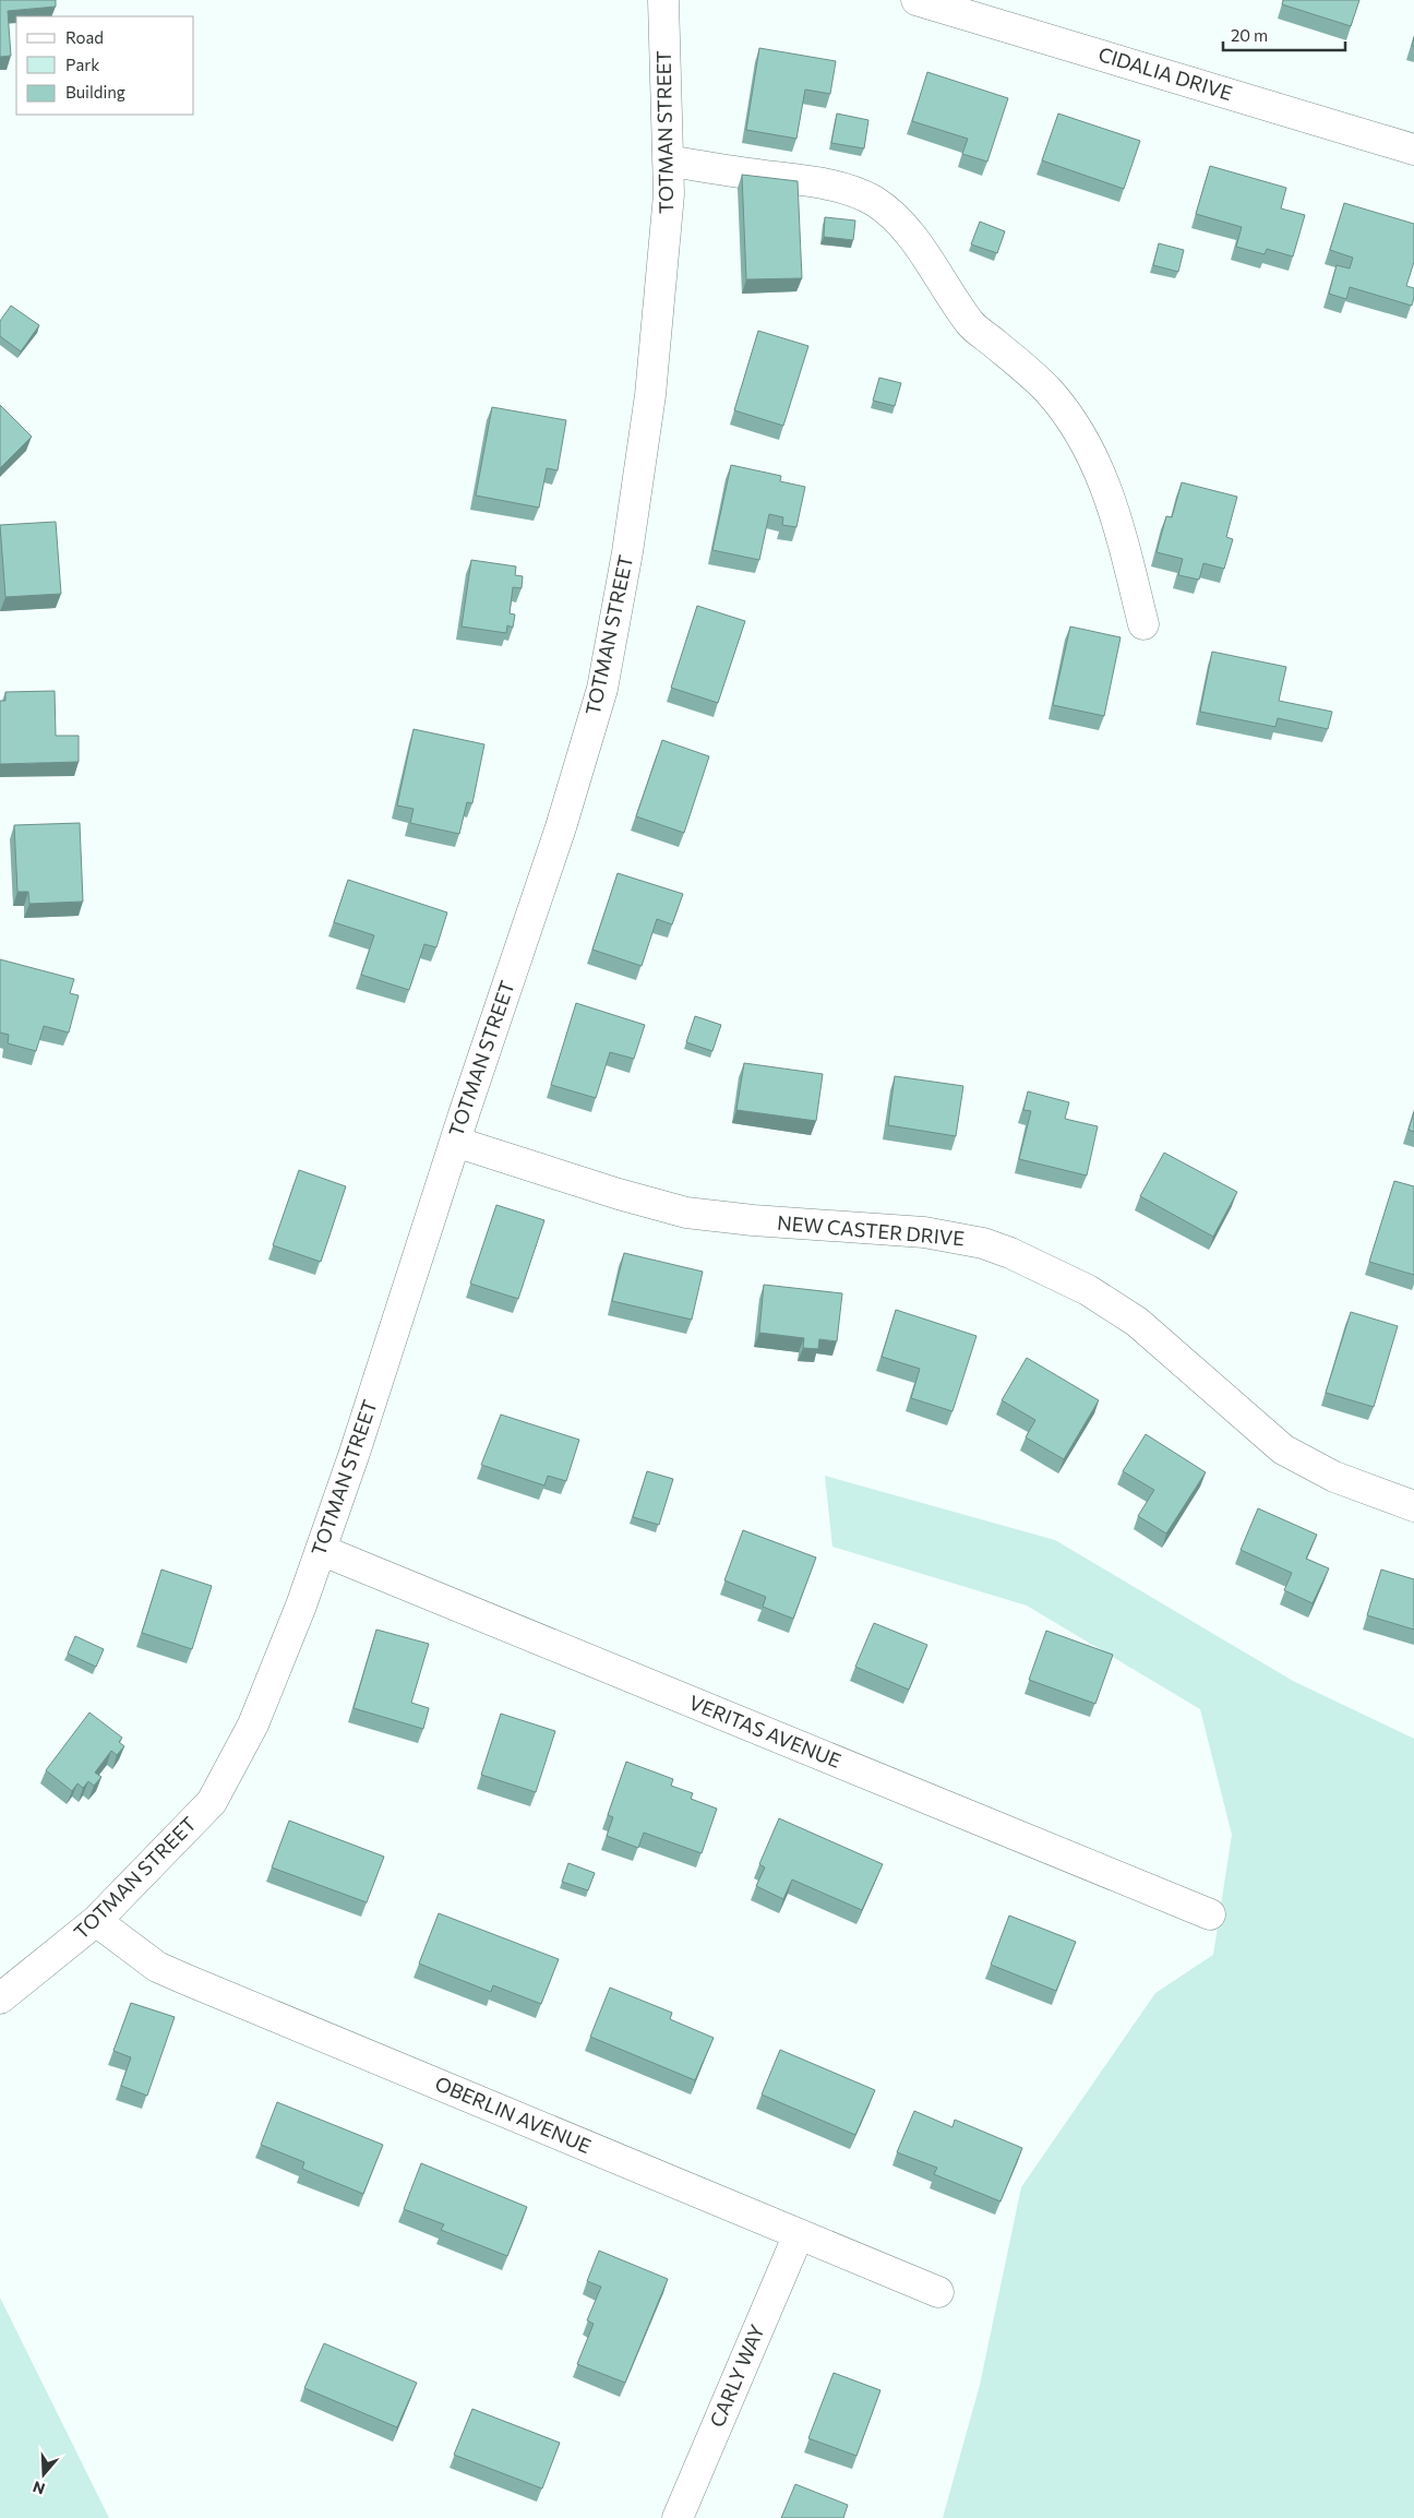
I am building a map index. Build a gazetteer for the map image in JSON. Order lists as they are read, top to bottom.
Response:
{
  "streets": {
    "street": [
      "CIDALIA DRIVE",
      "TOTMAN STREET",
      "NEW CASTER DRIVE",
      "VERITAS AVENUE",
      "OBERLIN AVENUE",
      "CARLY WAY"
    ]
  },
  "crossings": [
    ["TOTMAN STREET", "NEW CASTER DRIVE"],
    ["TOTMAN STREET", "VERITAS AVENUE"],
    ["TOTMAN STREET", "OBERLIN AVENUE"],
    ["OBERLIN AVENUE", "CARLY WAY"]
  ],
  "legend": ["Road", "Park", "Building"],
  "scale_bar": "20 m",
  "north": "bottom"
}
